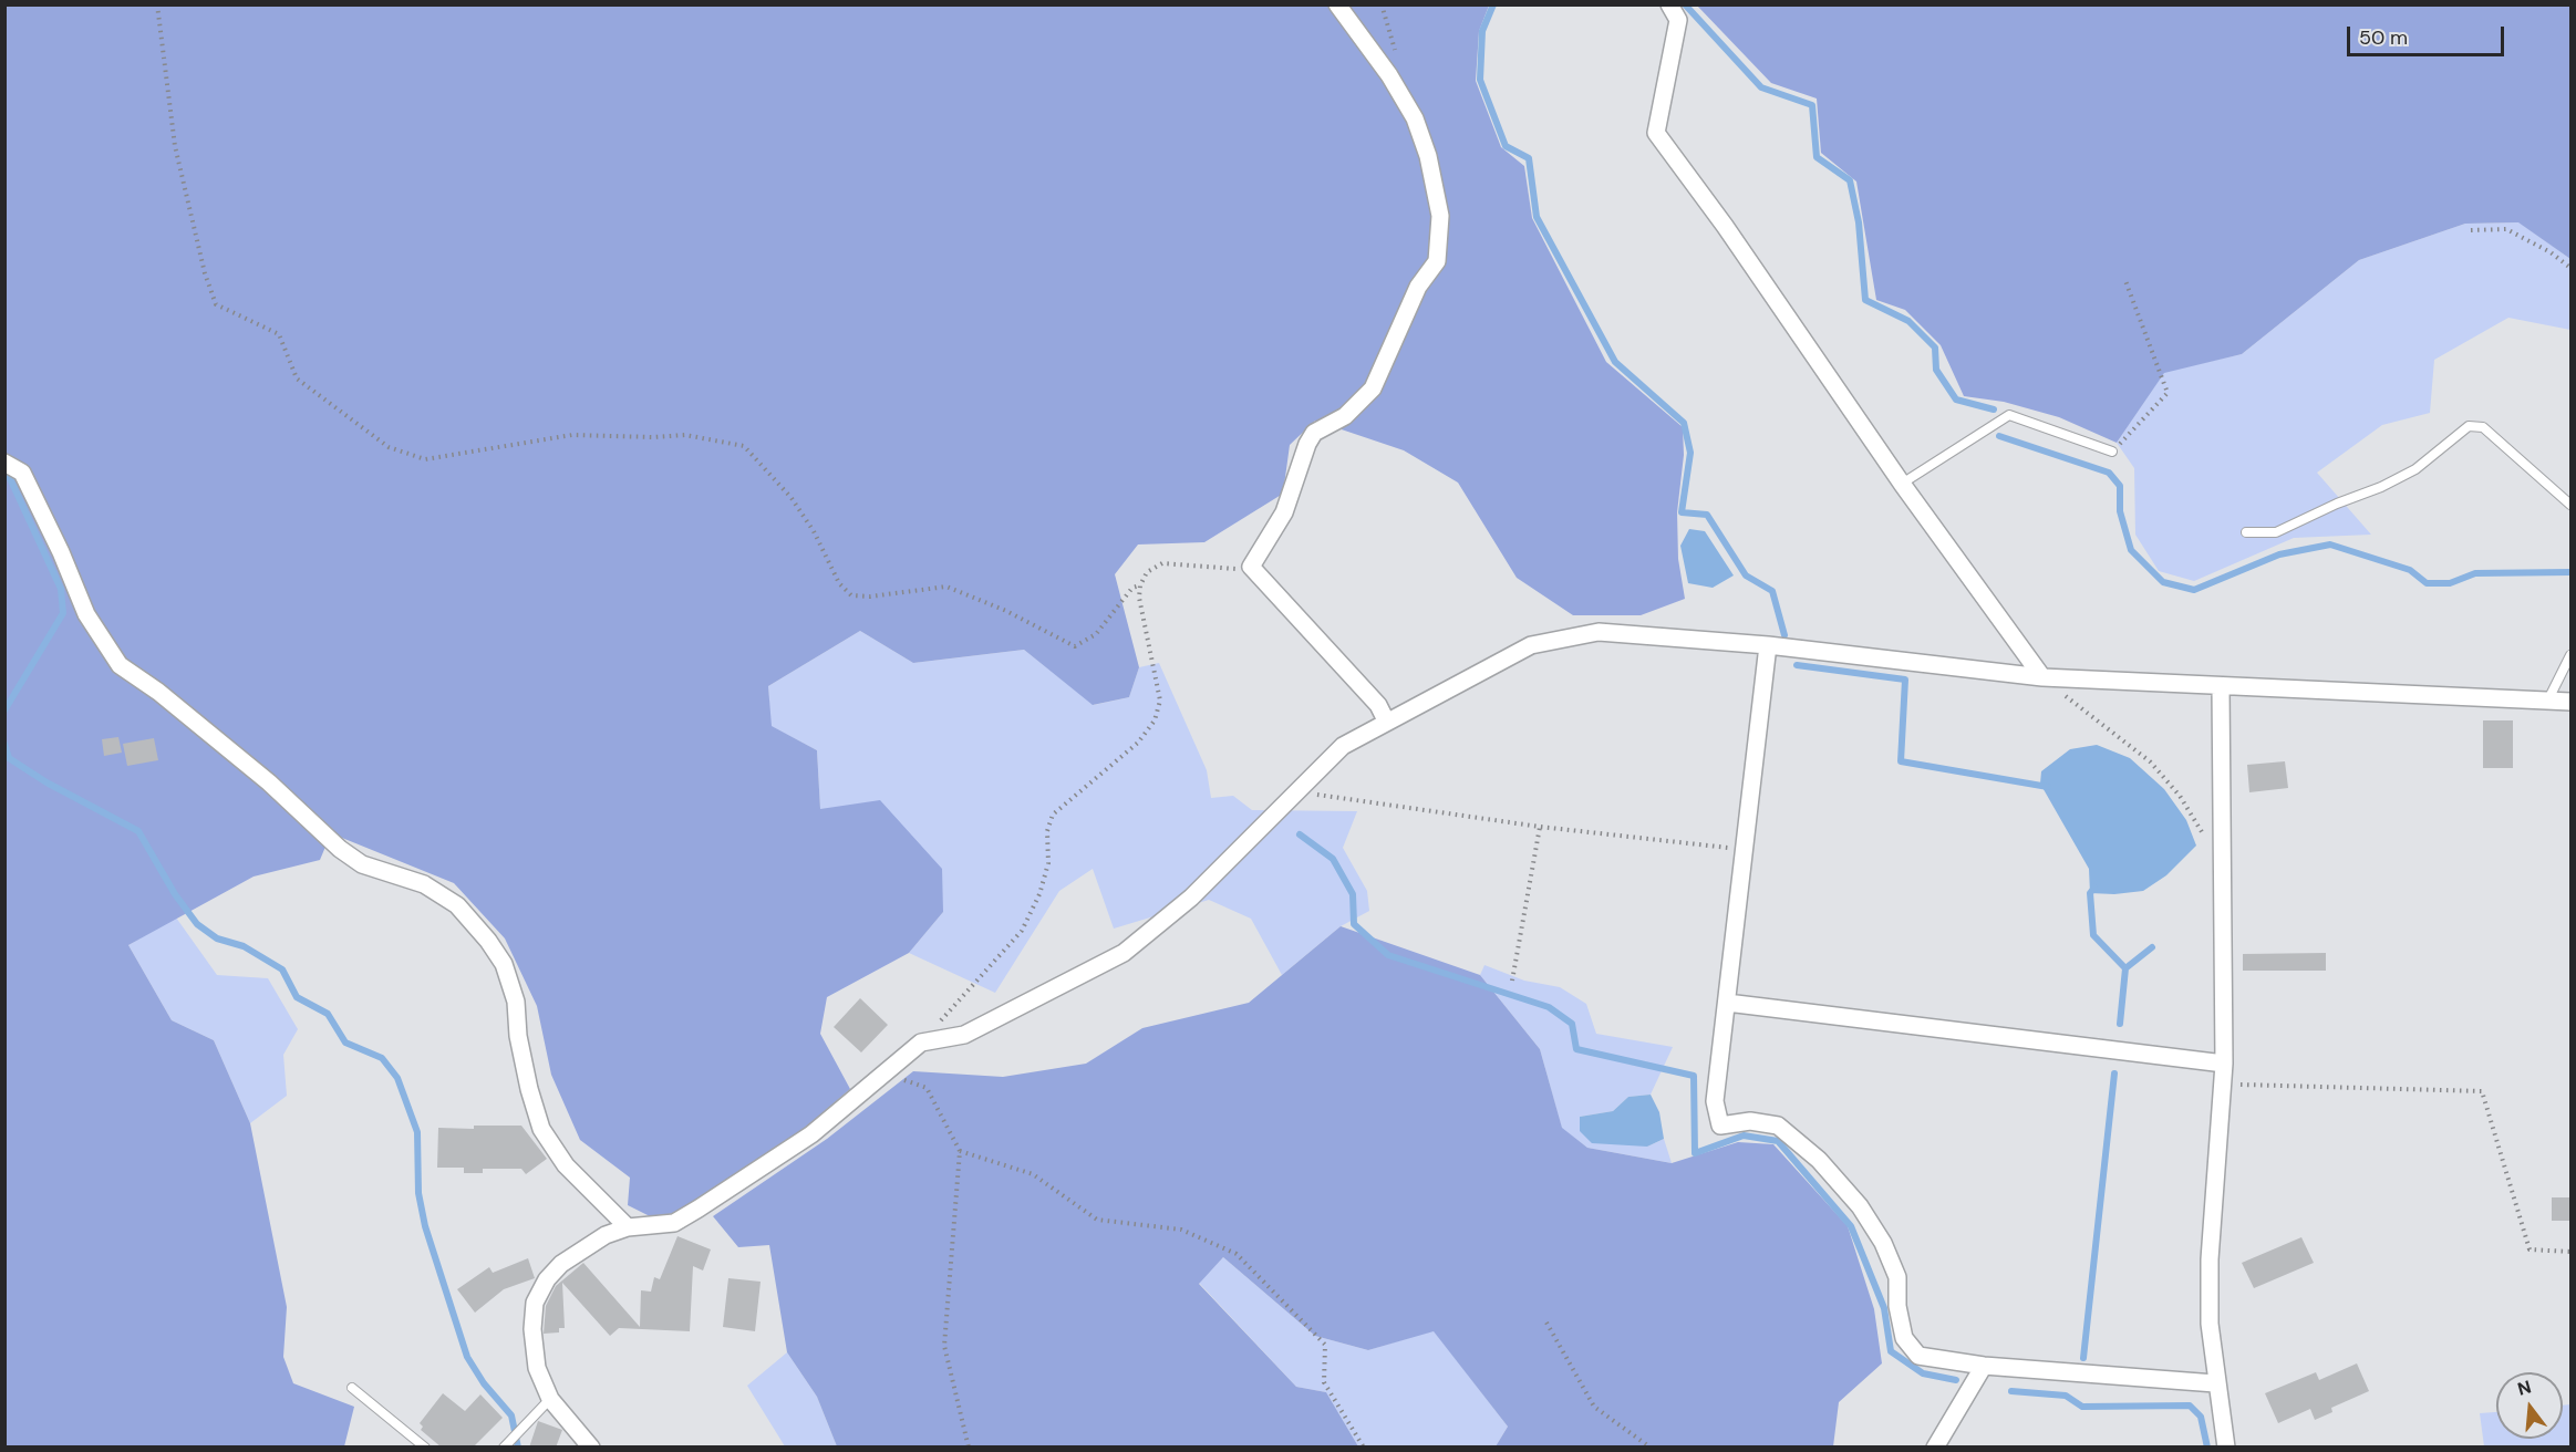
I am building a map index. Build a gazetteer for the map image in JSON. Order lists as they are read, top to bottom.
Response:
{
  "scale_bar": "50 m",
  "north": "top"
}
